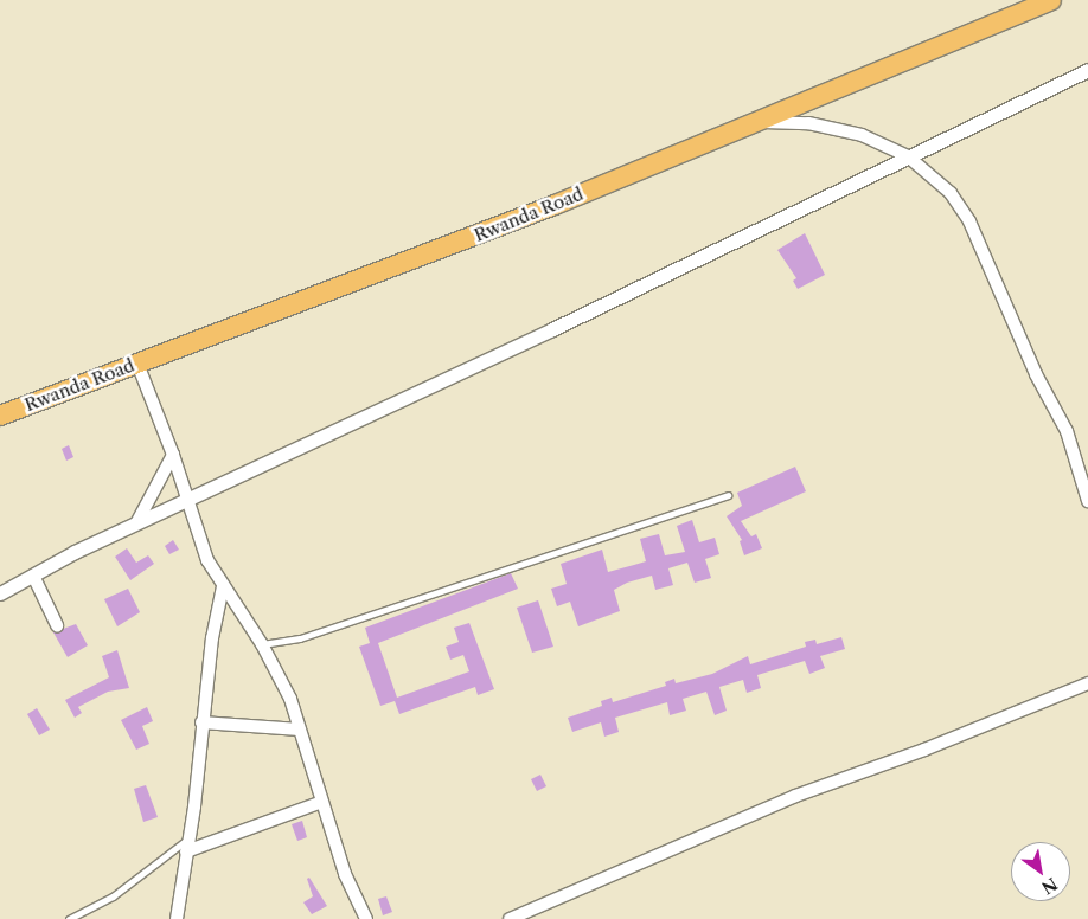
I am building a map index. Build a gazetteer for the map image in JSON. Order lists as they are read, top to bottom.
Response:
{
  "streets": {
    "highway": ["Rwanda Road"]
  },
  "north": "bottom right"
}
